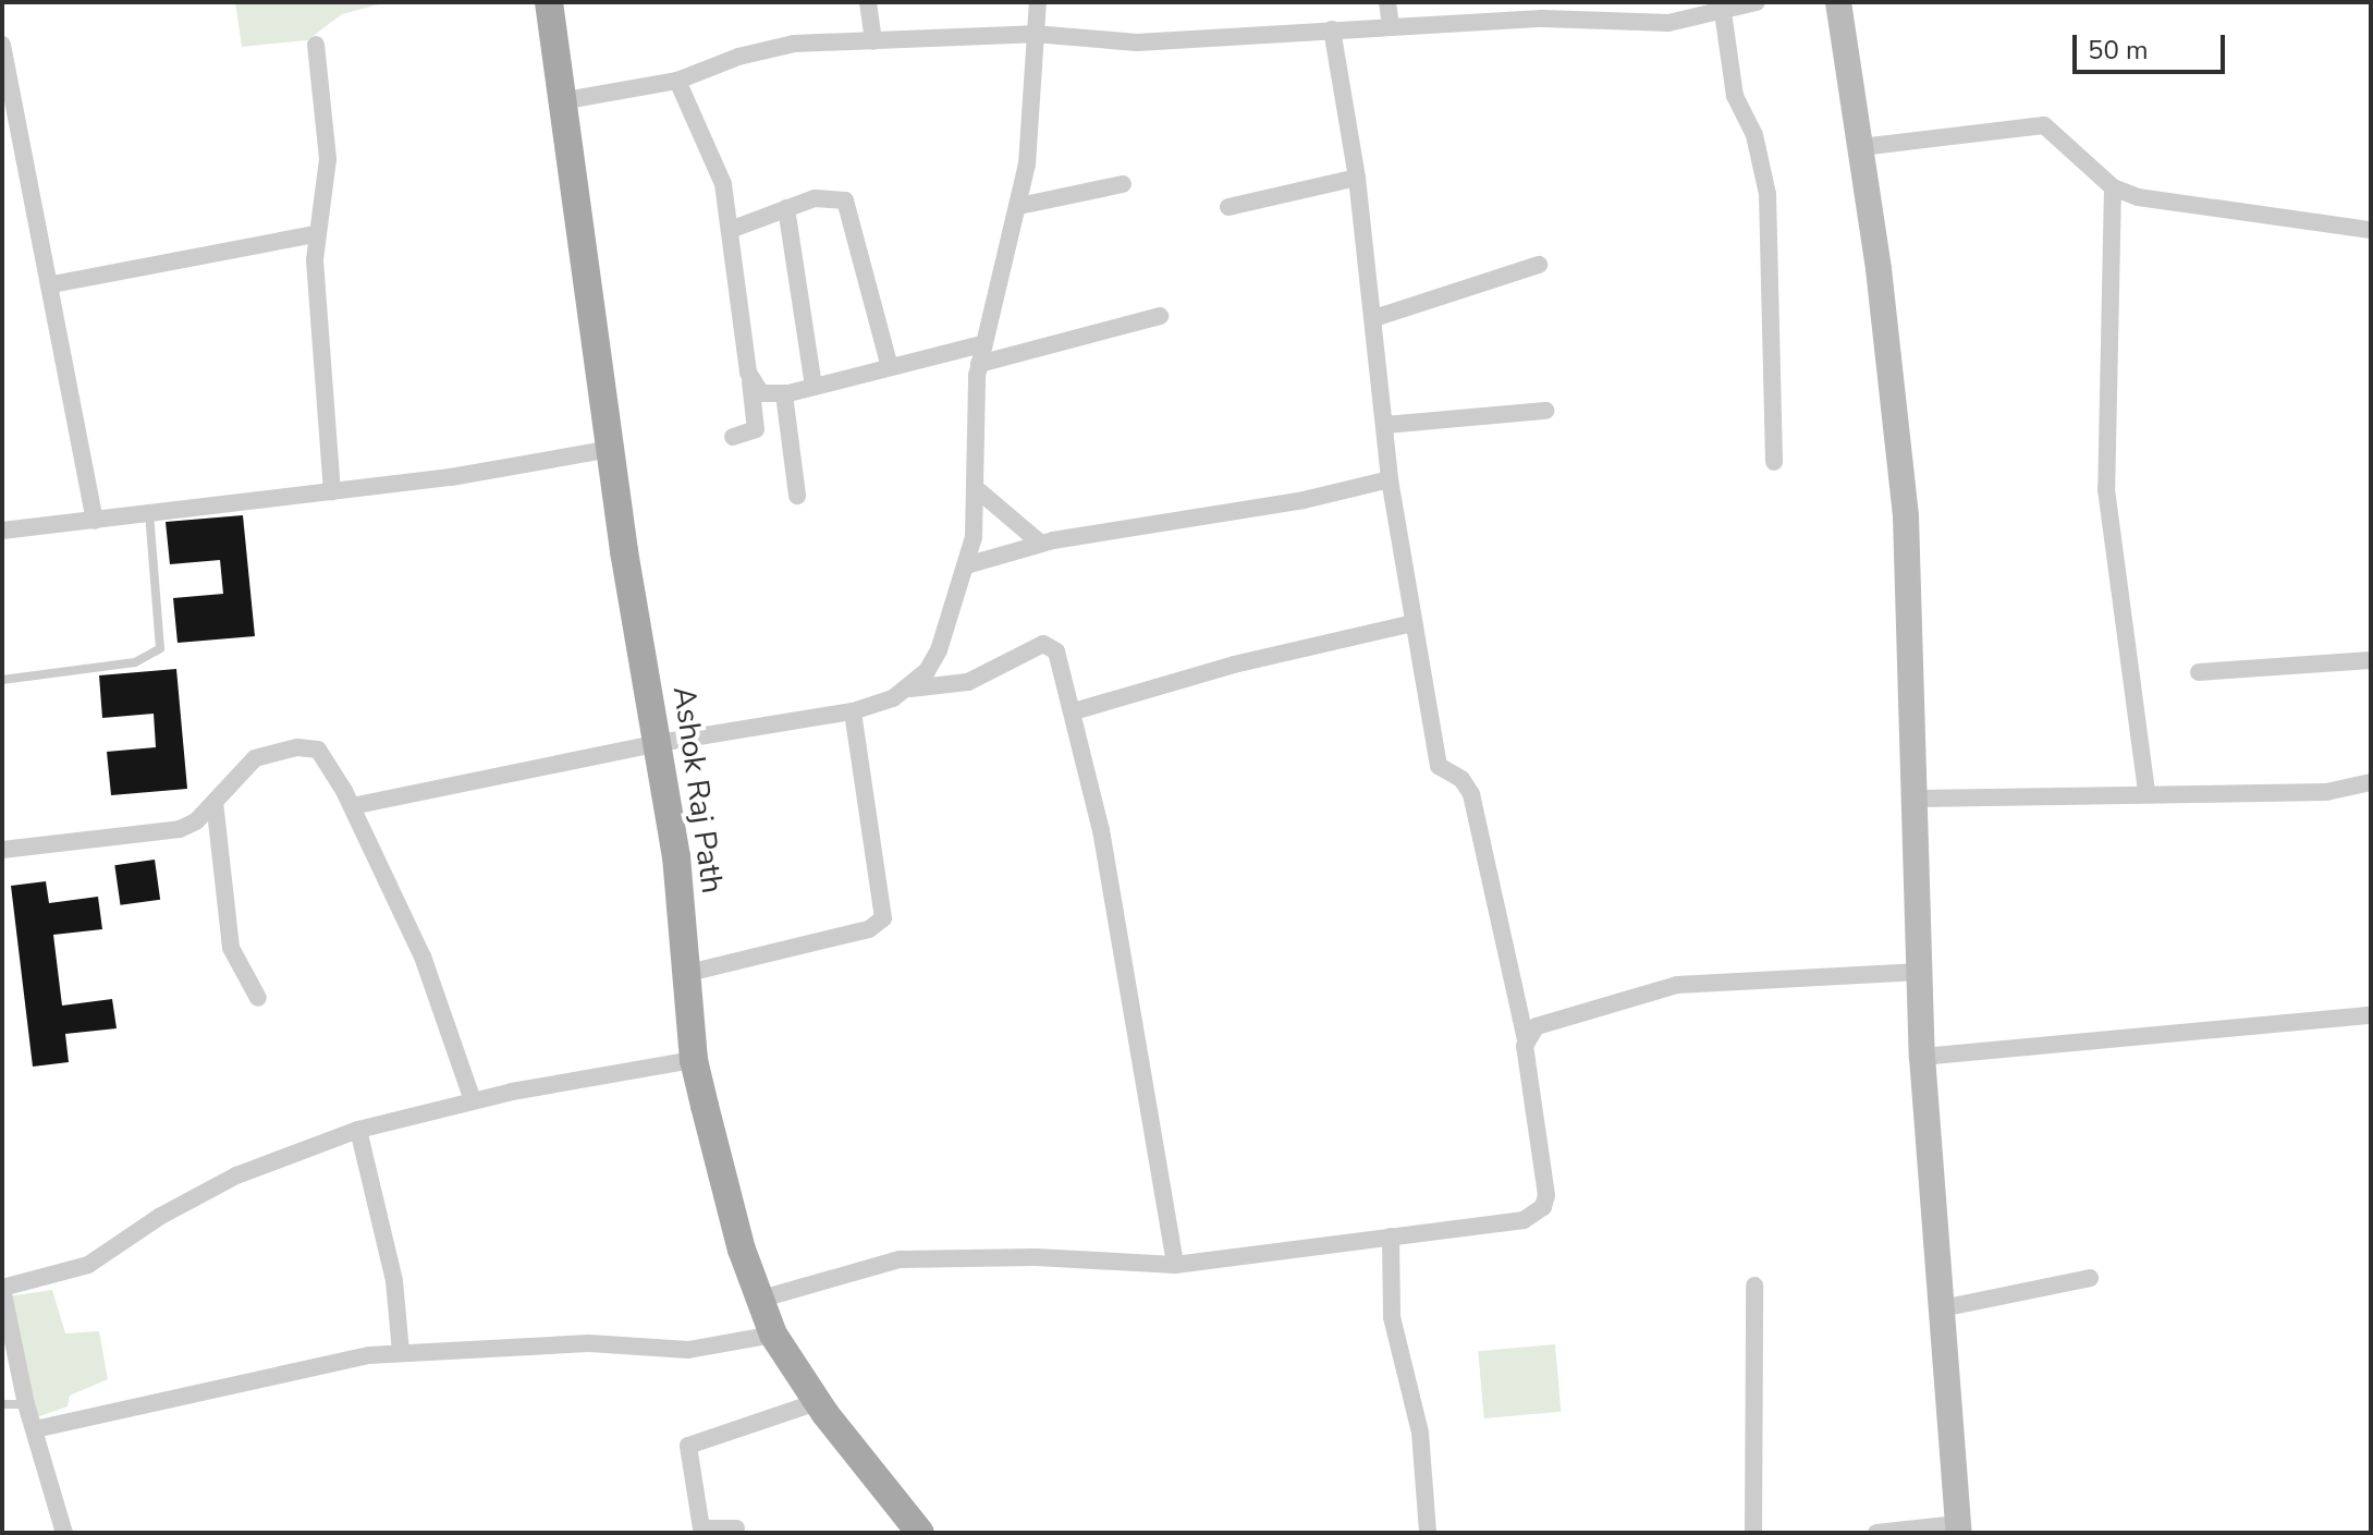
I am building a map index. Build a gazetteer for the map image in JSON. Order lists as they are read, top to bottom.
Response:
{
  "streets": {
    "main road": ["Ashok Raj Path"]
  },
  "scale_bar": "50 m"
}
